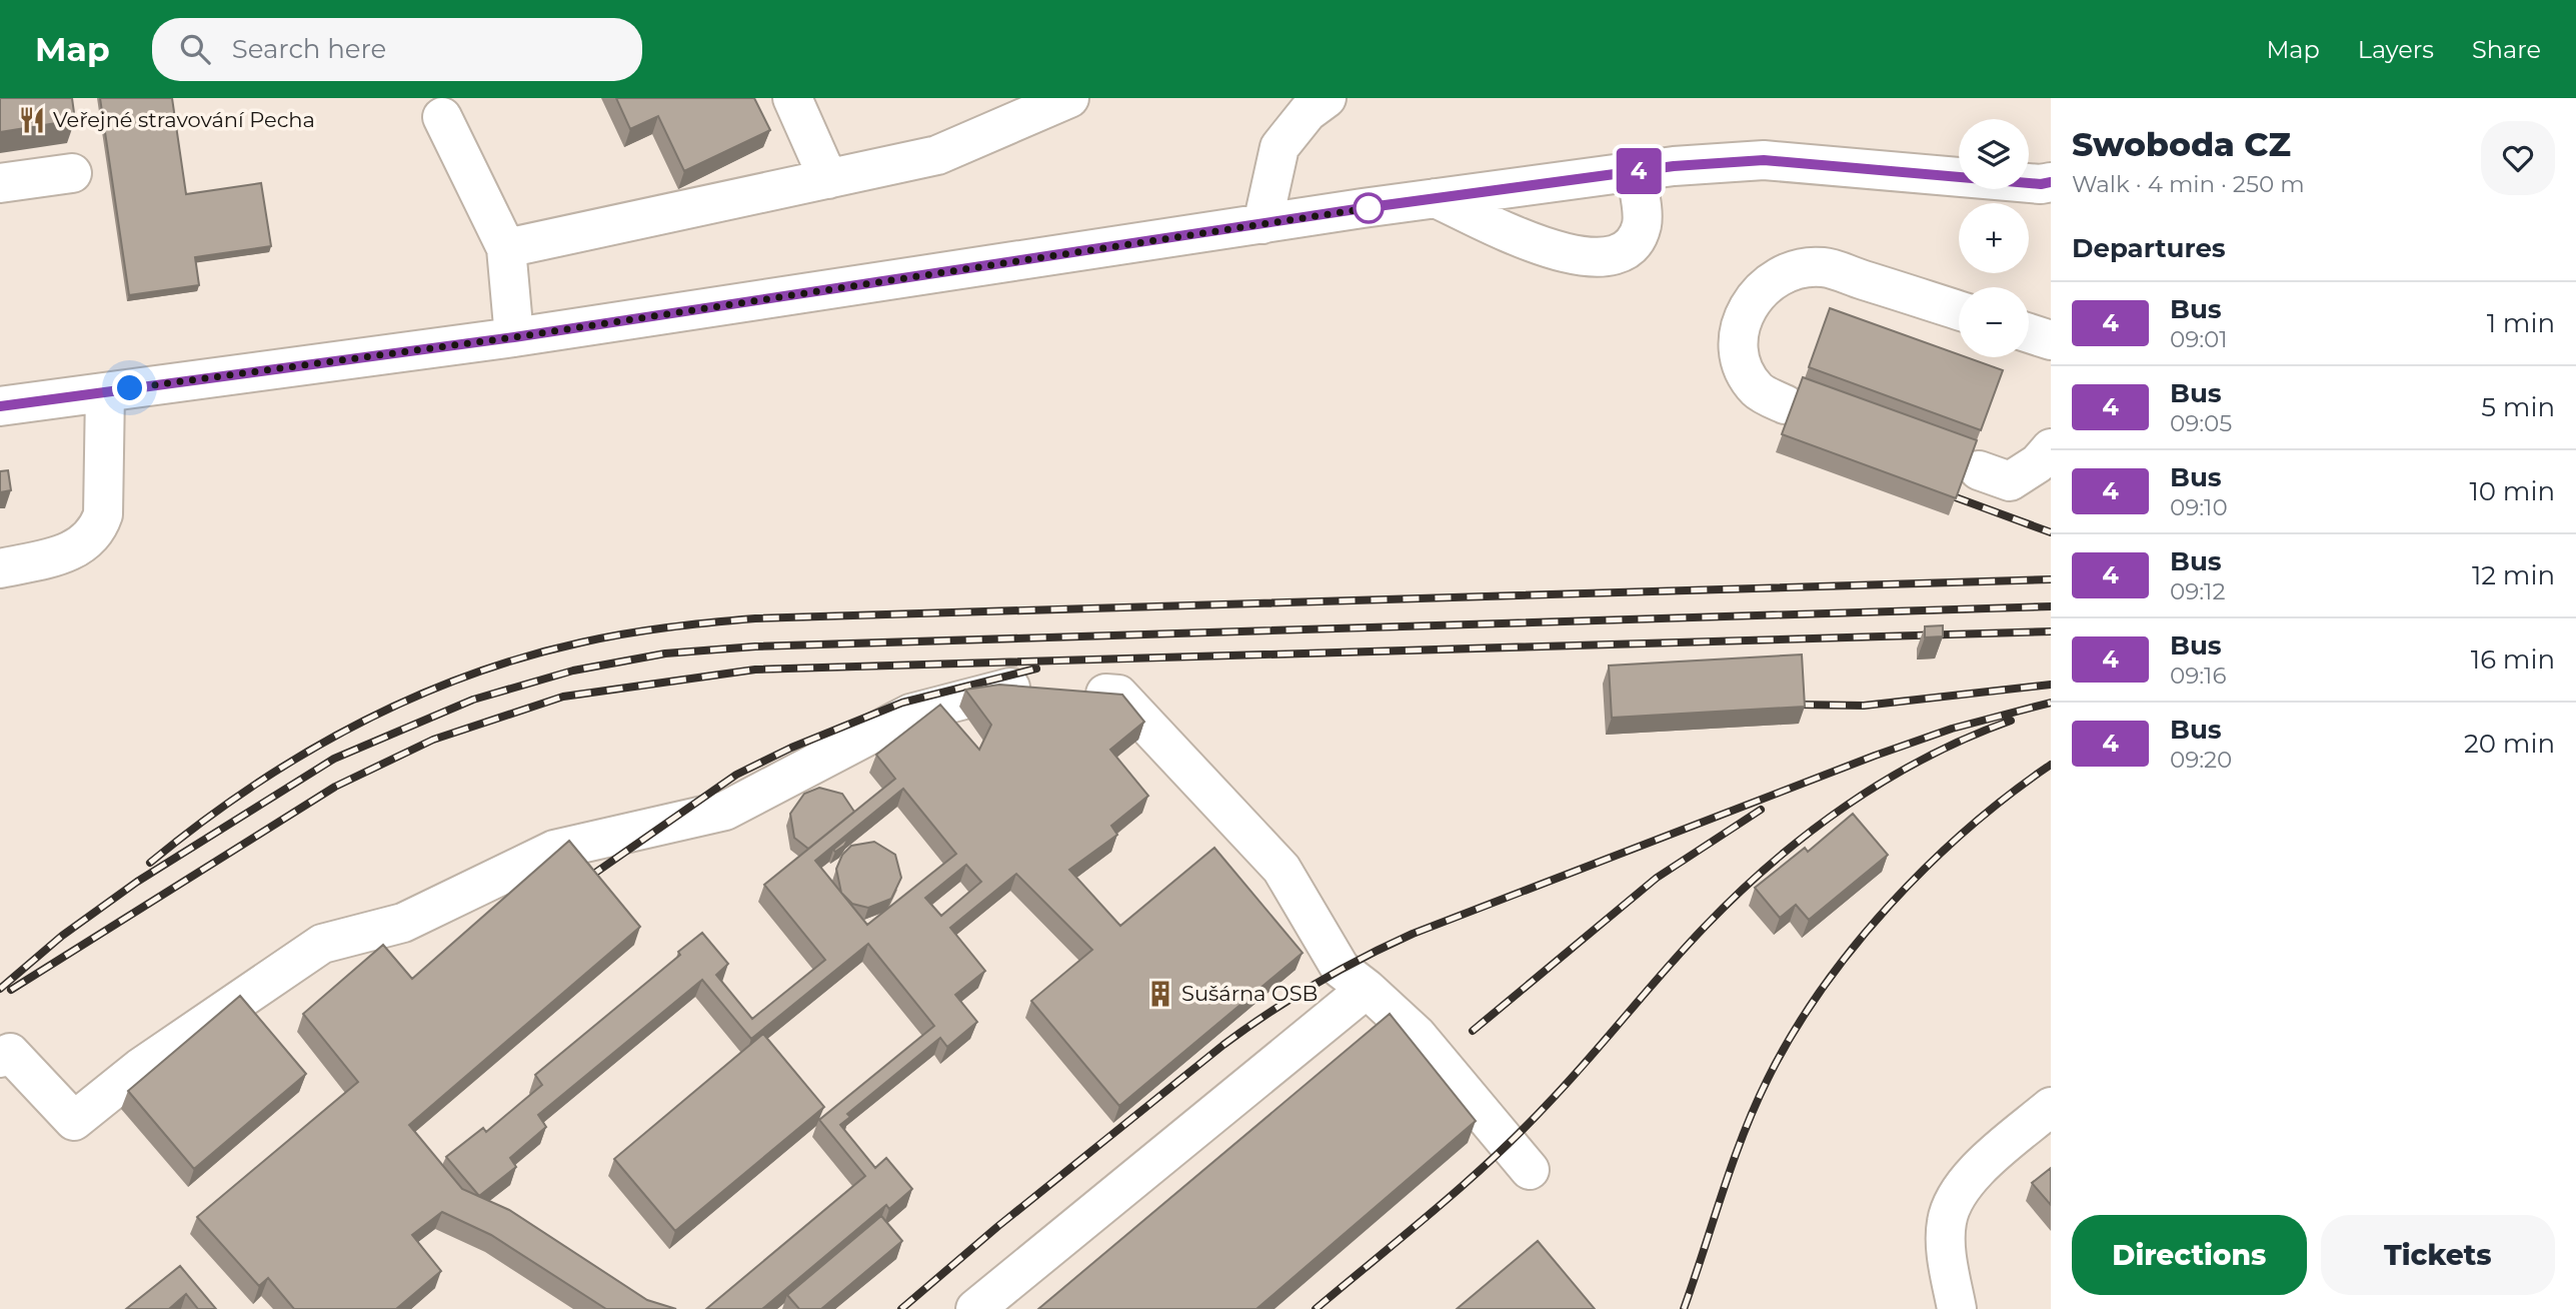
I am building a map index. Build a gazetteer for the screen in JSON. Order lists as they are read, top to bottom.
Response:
{
  "places": {
    "restaurant": ["Veřejné stravování Pecha"],
    "building": ["Sušárna OSB"]
  },
  "lines": ["bus line 4"],
  "page": {
    "header": "Map",
    "search": "Search here",
    "nav": ["Map", "Layers", "Share"],
    "on_map": "4",
    "heading": [
      ["Swoboda CZ", "Walk · 4 min · 250 m"],
      "Departures"
    ],
    "map_buttons": ["+", "−"],
    "list": [
      {
        "mark": "4",
        "name": "Bus",
        "note": "09:01",
        "value": "1 min"
      },
      {
        "mark": "4",
        "name": "Bus",
        "note": "09:05",
        "value": "5 min"
      },
      {
        "mark": "4",
        "name": "Bus",
        "note": "09:10",
        "value": "10 min"
      },
      {
        "mark": "4",
        "name": "Bus",
        "note": "09:12",
        "value": "12 min"
      },
      {
        "mark": "4",
        "name": "Bus",
        "note": "09:16",
        "value": "16 min"
      },
      {
        "mark": "4",
        "name": "Bus",
        "note": "09:20",
        "value": "20 min"
      }
    ],
    "buttons": ["Directions", "Tickets"]
  }
}
